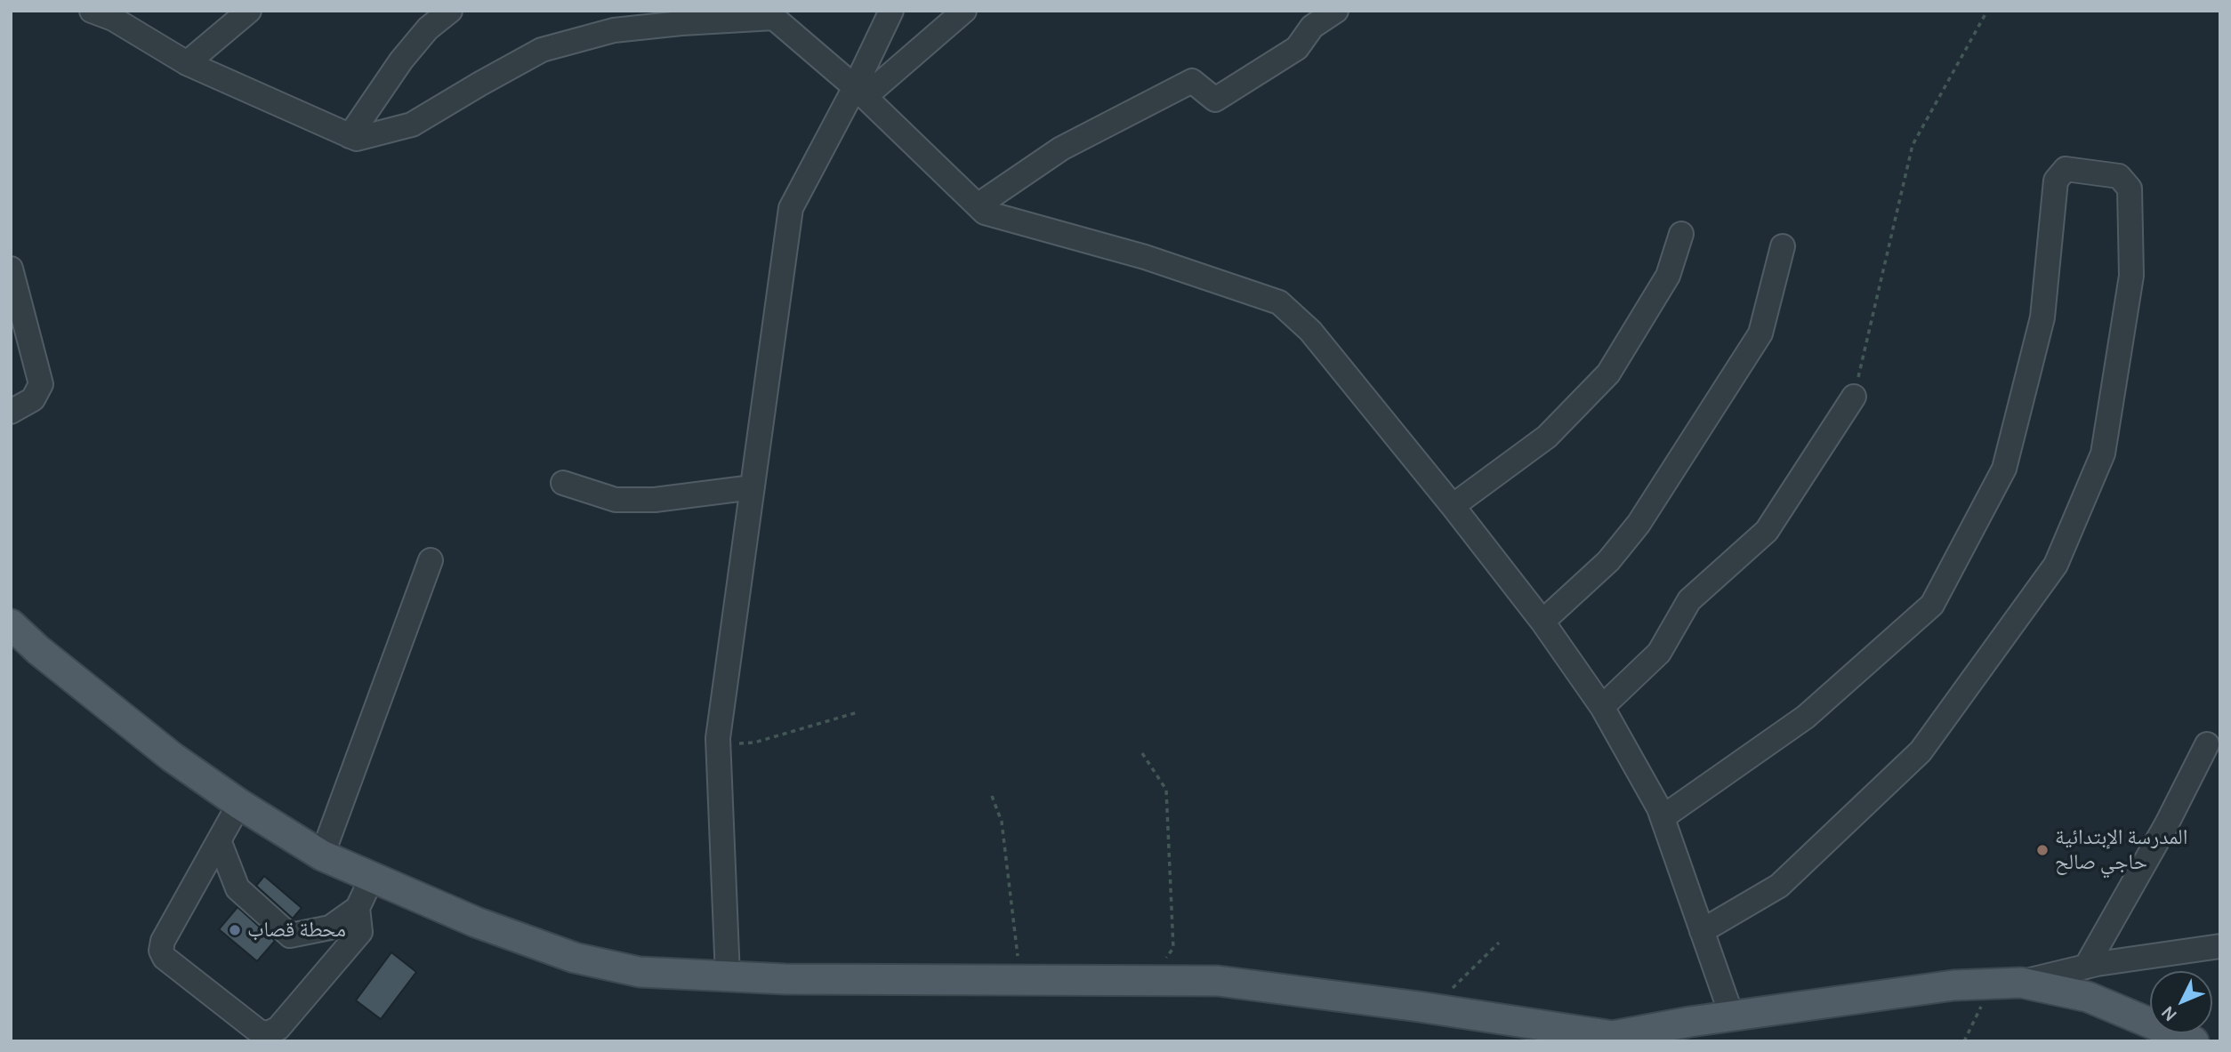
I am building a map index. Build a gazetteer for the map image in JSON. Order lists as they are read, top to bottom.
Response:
{
  "places": ["المدرسة الإبتدائية حاجي صالح", "محطة قصاب"],
  "north": "bottom left"
}
